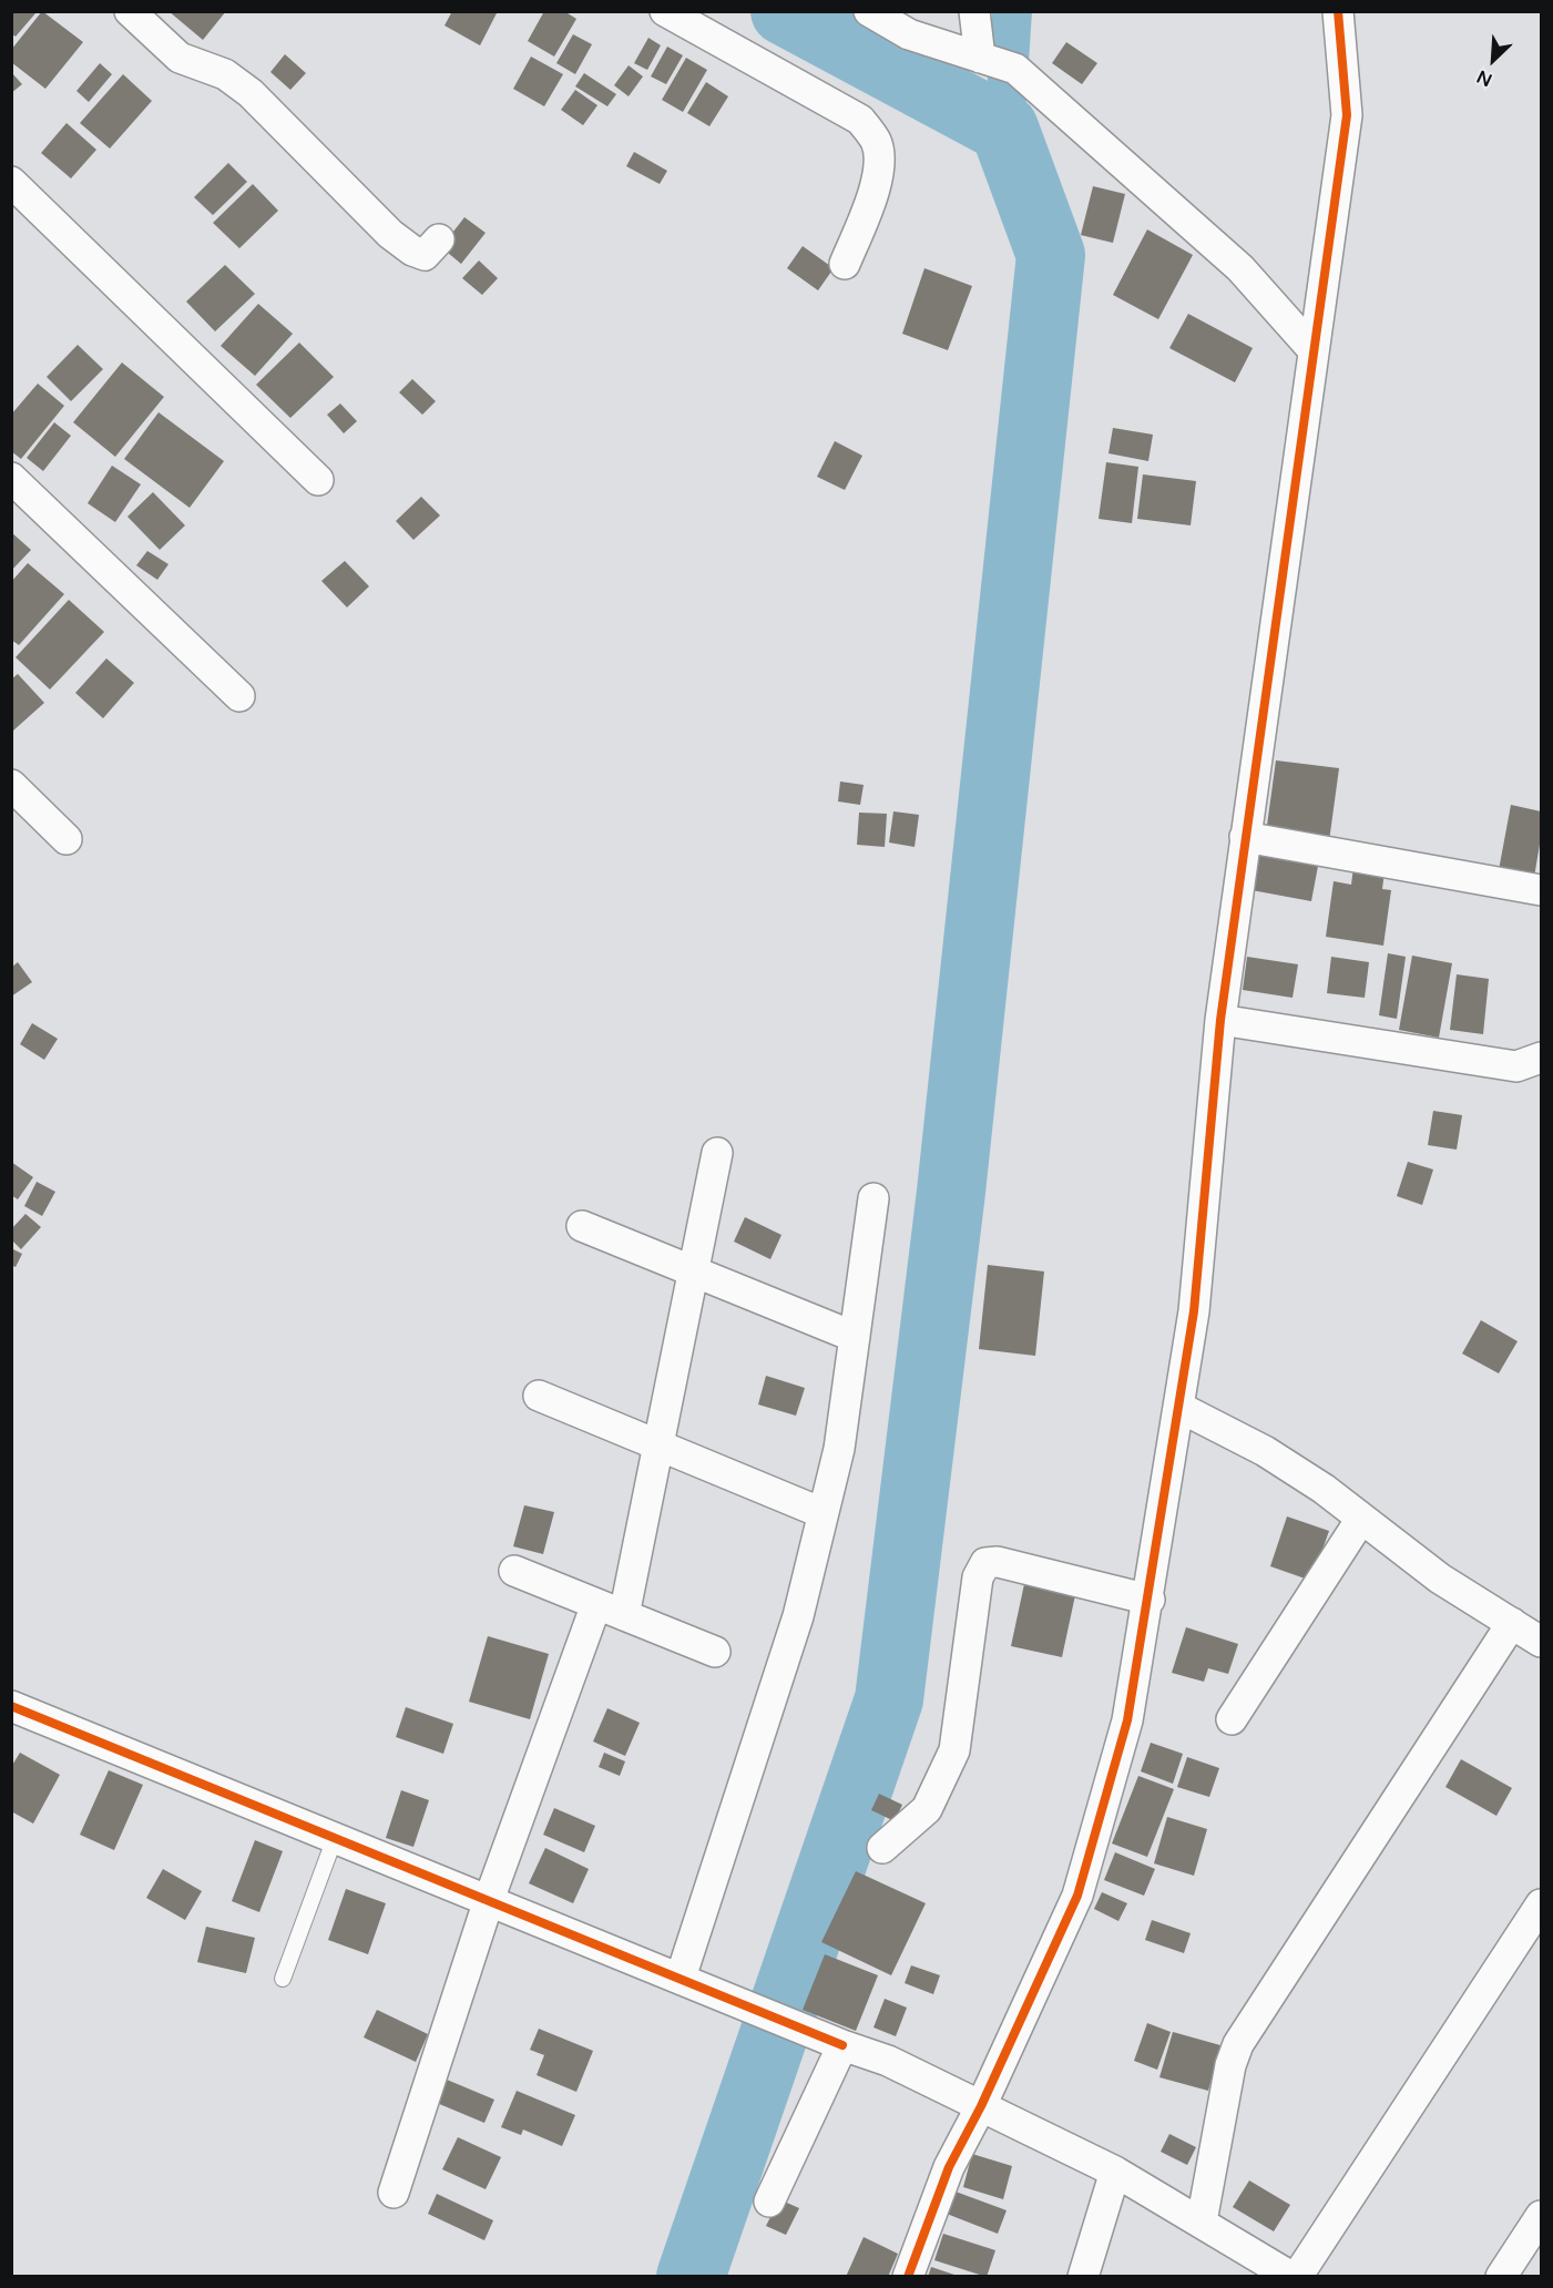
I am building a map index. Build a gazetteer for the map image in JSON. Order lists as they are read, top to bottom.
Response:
{
  "north": "bottom left"
}
